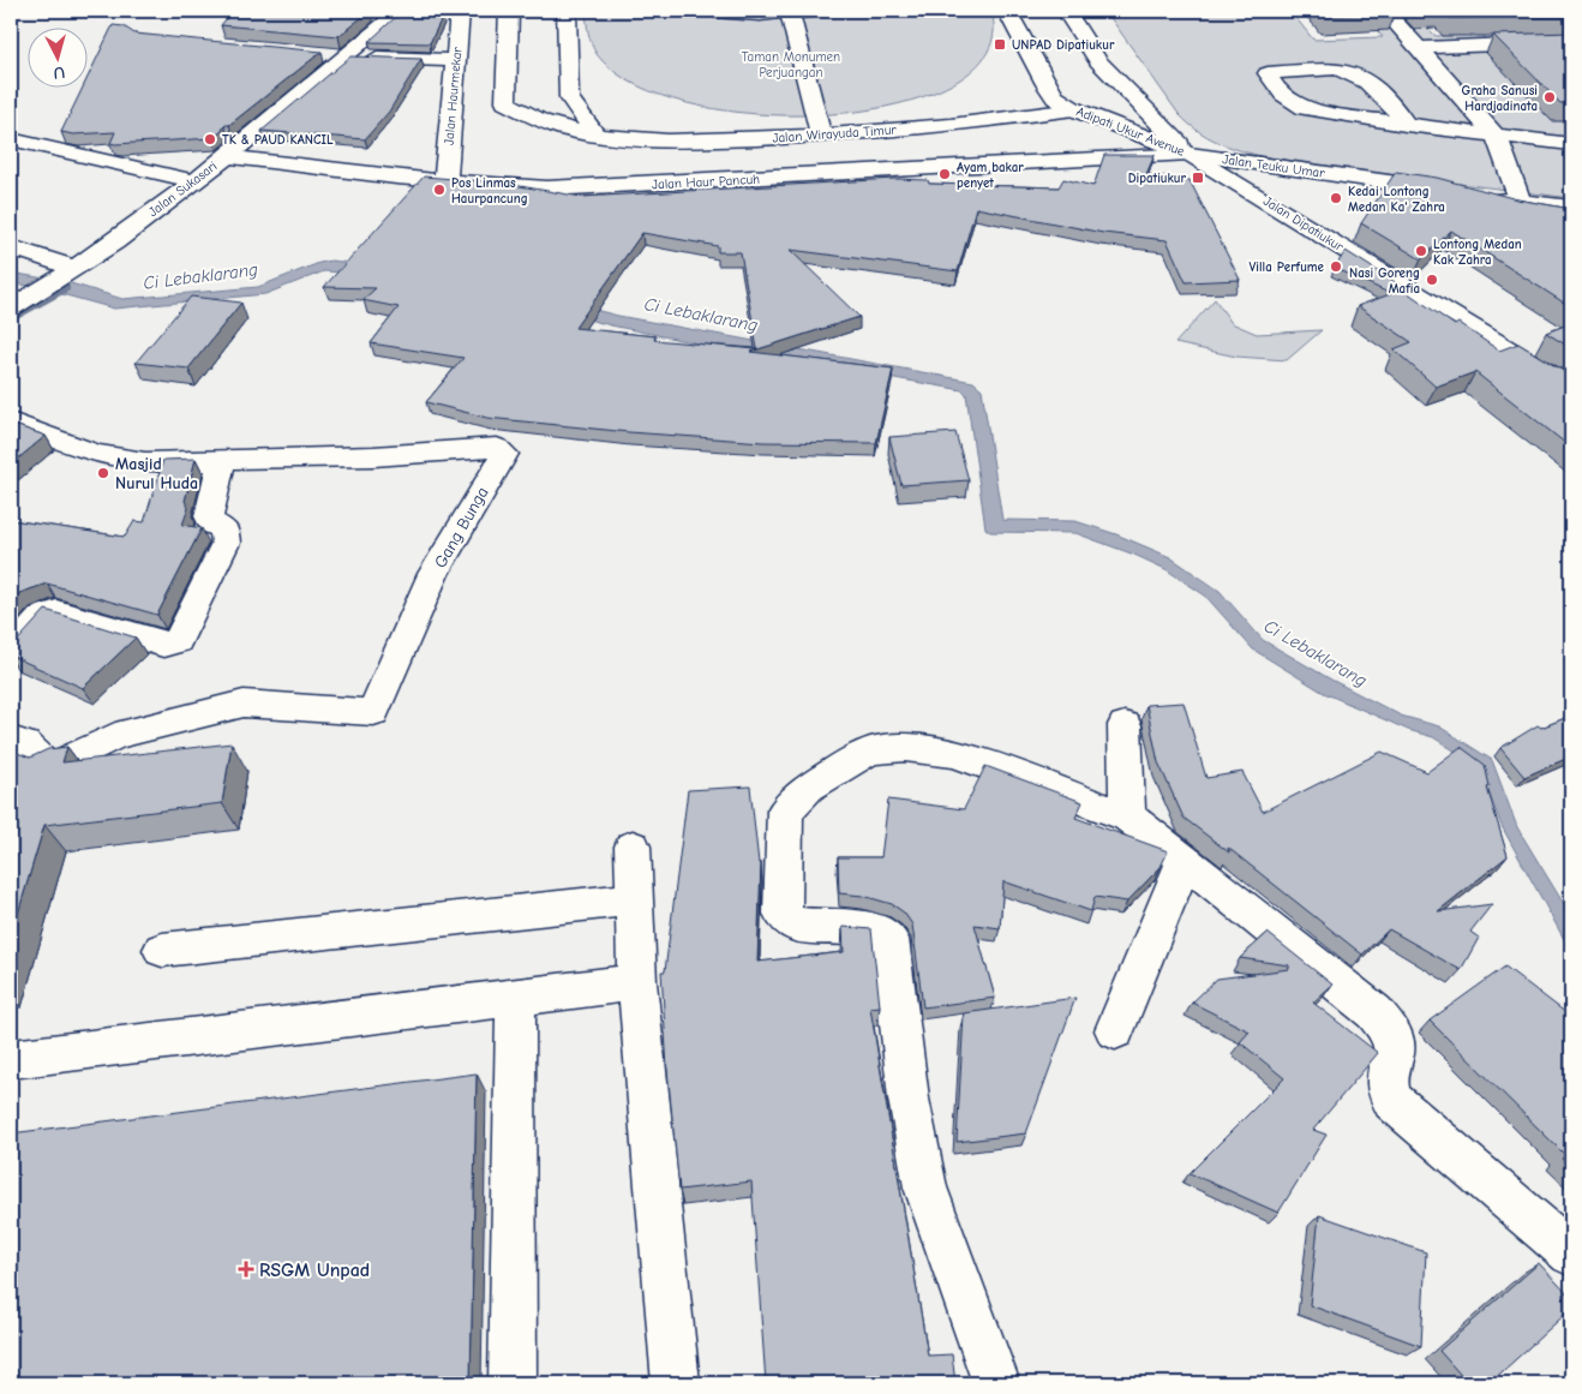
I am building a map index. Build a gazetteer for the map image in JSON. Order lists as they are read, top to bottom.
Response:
{
  "streets": {
    "street": [
      "Jalan Haurmekar",
      "Adipati Ukur Avenue",
      "Jalan Wirayuda Timur",
      "Jalan Teuku Umar",
      "Jalan Haur Pancuh",
      "Jalan Sukasari",
      "Jalan Dipatiukur",
      "Gang Bunga"
    ]
  },
  "crossings": [
    ["Jalan Haurmekar", "Jalan Haur Pancuh"],
    ["Adipati Ukur Avenue", "Jalan Wirayuda Timur"],
    ["Adipati Ukur Avenue", "Jalan Teuku Umar"],
    ["Adipati Ukur Avenue", "Jalan Haur Pancuh"],
    ["Adipati Ukur Avenue", "Jalan Dipatiukur"],
    ["Jalan Teuku Umar", "Jalan Haur Pancuh"],
    ["Jalan Teuku Umar", "Jalan Dipatiukur"],
    ["Jalan Haur Pancuh", "Jalan Sukasari"],
    ["Jalan Haur Pancuh", "Jalan Dipatiukur"]
  ],
  "water": ["Ci Lebaklarang"],
  "parks": ["Taman Monumen Perjuangan"],
  "places": {
    "transit": ["UNPAD Dipatiukur", "Dipatiukur"],
    "other": [
      "Graha Sanusi Hardjadinata",
      "TK & PAUD KANCIL",
      "Ayam bakar penyet",
      "Pos Linmas Haurpancung",
      "Kedai Lontong Medan Ka' Zahra",
      "Lontong Medan Kak Zahra",
      "Villa Perfume",
      "Nasi Goreng Mafia",
      "Masjid Nurul Huda"
    ],
    "health": ["RSGM Unpad"]
  },
  "north": "bottom"
}
